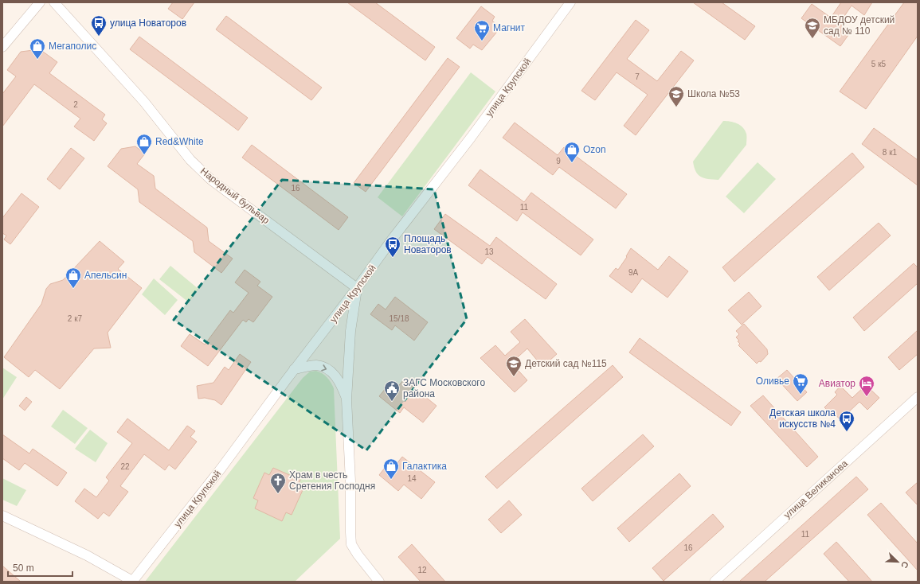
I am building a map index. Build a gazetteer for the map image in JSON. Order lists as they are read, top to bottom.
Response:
{
  "streets": {
    "street": ["улица Крупской", "Народный бульвар", "улица Великанова"]
  },
  "crossings": [
    ["улица Крупской", "Народный бульвар"]
  ],
  "places": {
    "bus stop": ["улица Новаторов", "Площадь Новаторов", "Детская школа искусств №4"],
    "school or university": ["МБДОУ детский сад № 110", "Школа №53", "Детский сад №115"],
    "supermarket": ["Магнит", "Оливье"],
    "shop": [
      "Мегаполис",
      "Red&White",
      "Ozon",
      "Апельсин",
      "Галактика"
    ],
    "hotel": ["Авиатор"],
    "public building": ["ЗАГС Московского района"],
    "church": ["Храм в честь Сретения Господня"]
  },
  "house_numbers": [
    "5 к5",
    "7",
    "2",
    "8 к1",
    "9",
    "16",
    "11",
    "13",
    "9А",
    "2 к7",
    "15/18",
    "22",
    "14",
    "11",
    "16",
    "12"
  ],
  "scale_bar": "50 m",
  "north": "bottom right"
}
